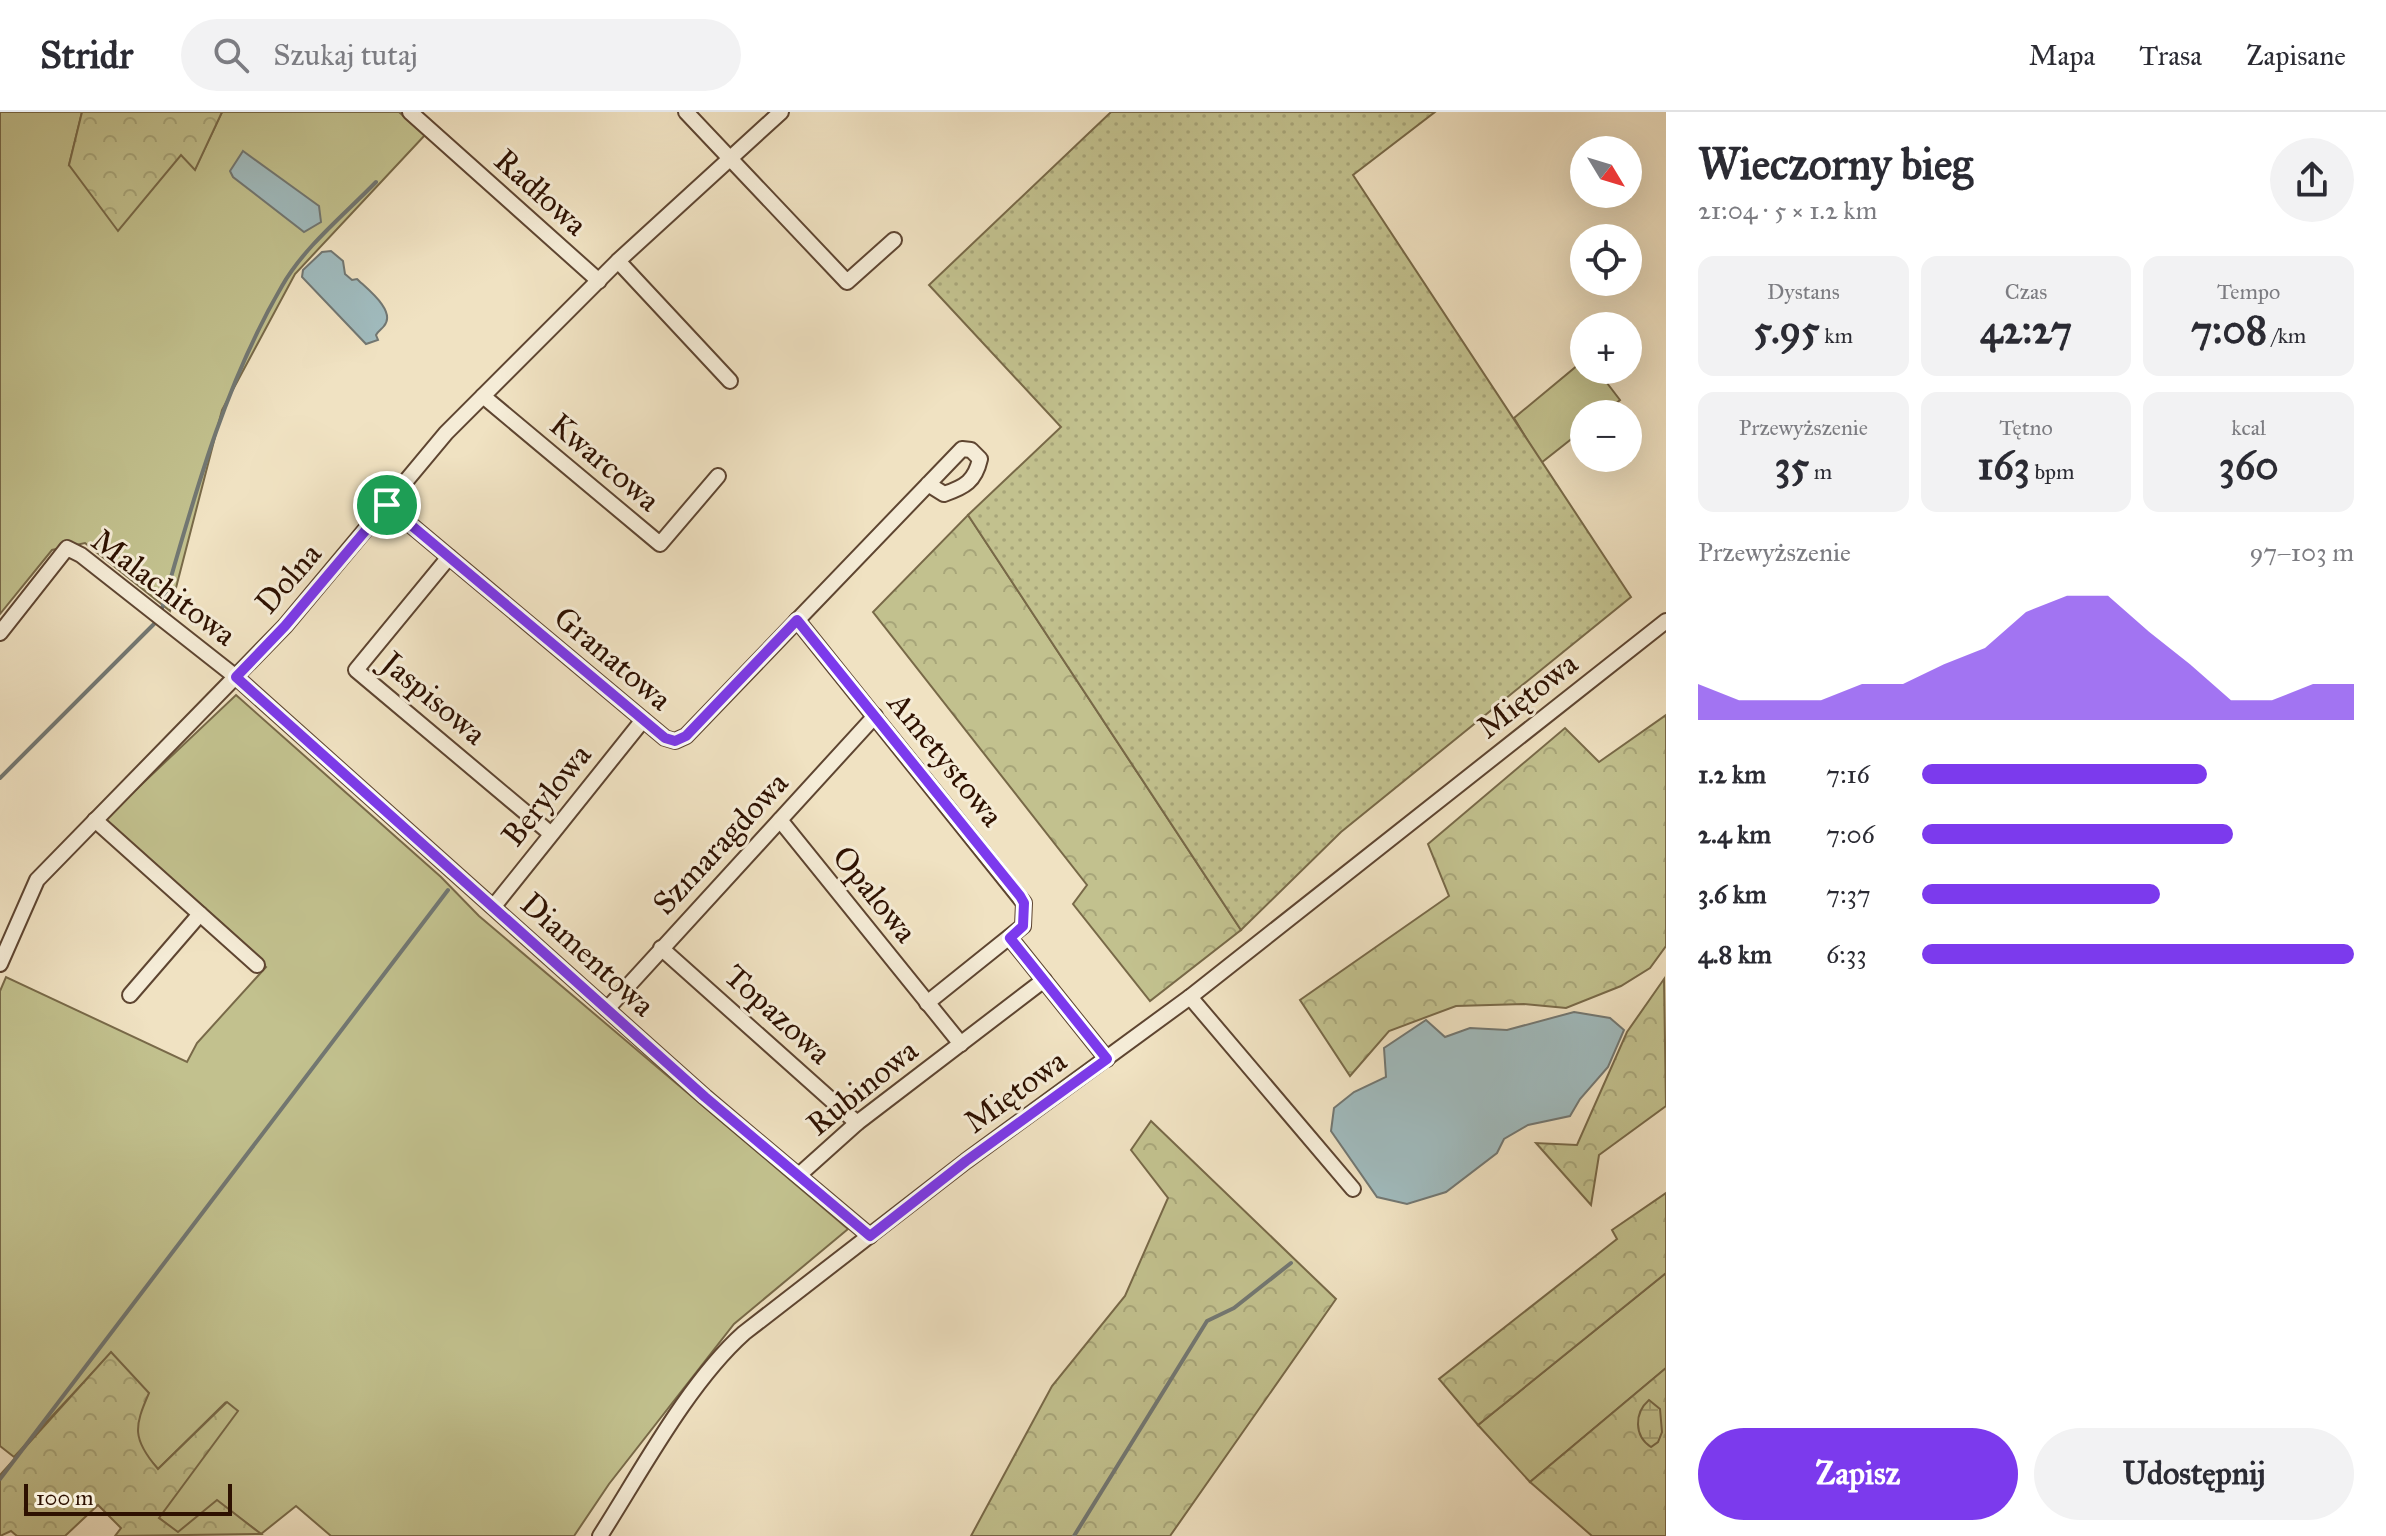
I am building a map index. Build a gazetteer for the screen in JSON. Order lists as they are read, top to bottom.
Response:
{
  "streets": {
    "street": [
      "Radłowa",
      "Kwarcowa",
      "Dolna",
      "Malachitowa",
      "Granatowa",
      "Miętowa",
      "Jaspisowa",
      "Ametystowa",
      "Berylowa",
      "Szmaragdowa",
      "Opalowa",
      "Diamentowa",
      "Topazowa",
      "Rubinowa"
    ]
  },
  "crossings": [
    ["Radłowa", "Dolna"],
    ["Kwarcowa", "Dolna"],
    ["Dolna", "Malachitowa"],
    ["Dolna", "Granatowa"],
    ["Dolna", "Diamentowa"],
    ["Malachitowa", "Diamentowa"],
    ["Granatowa", "Jaspisowa"],
    ["Granatowa", "Ametystowa"],
    ["Granatowa", "Berylowa"],
    ["Miętowa", "Diamentowa"],
    ["Jaspisowa", "Berylowa"],
    ["Ametystowa", "Szmaragdowa"],
    ["Ametystowa", "Rubinowa"],
    ["Berylowa", "Diamentowa"],
    ["Szmaragdowa", "Opalowa"],
    ["Szmaragdowa", "Diamentowa"],
    ["Szmaragdowa", "Topazowa"],
    ["Opalowa", "Rubinowa"],
    ["Diamentowa", "Rubinowa"],
    ["Topazowa", "Rubinowa"]
  ],
  "scale_bar": "100 m",
  "north": "bottom right",
  "page": {
    "header": "Stridr",
    "search": "Szukaj tutaj",
    "nav": ["Mapa", "Trasa", "Zapisane"],
    "heading": ["Wieczorny bieg", "21:04 · 5 × 1.2 km"],
    "map_buttons": ["+", "−"],
    "stats": [
      ["Dystans", "5.95 km"],
      ["Czas", "42:27"],
      ["Tempo", "7:08 /km"],
      ["Przewyższenie", "35 m"],
      ["Tętno", "163 bpm"],
      ["kcal", "360"]
    ],
    "chart": ["Przewyższenie", "97–103 m"],
    "list": [
      {
        "name": "1.2 km",
        "note": "7:16"
      },
      {
        "name": "2.4 km",
        "note": "7:06"
      },
      {
        "name": "3.6 km",
        "note": "7:37"
      },
      {
        "name": "4.8 km",
        "note": "6:33"
      }
    ],
    "buttons": ["Zapisz", "Udostępnij"],
    "scale": "100 m"
  }
}
